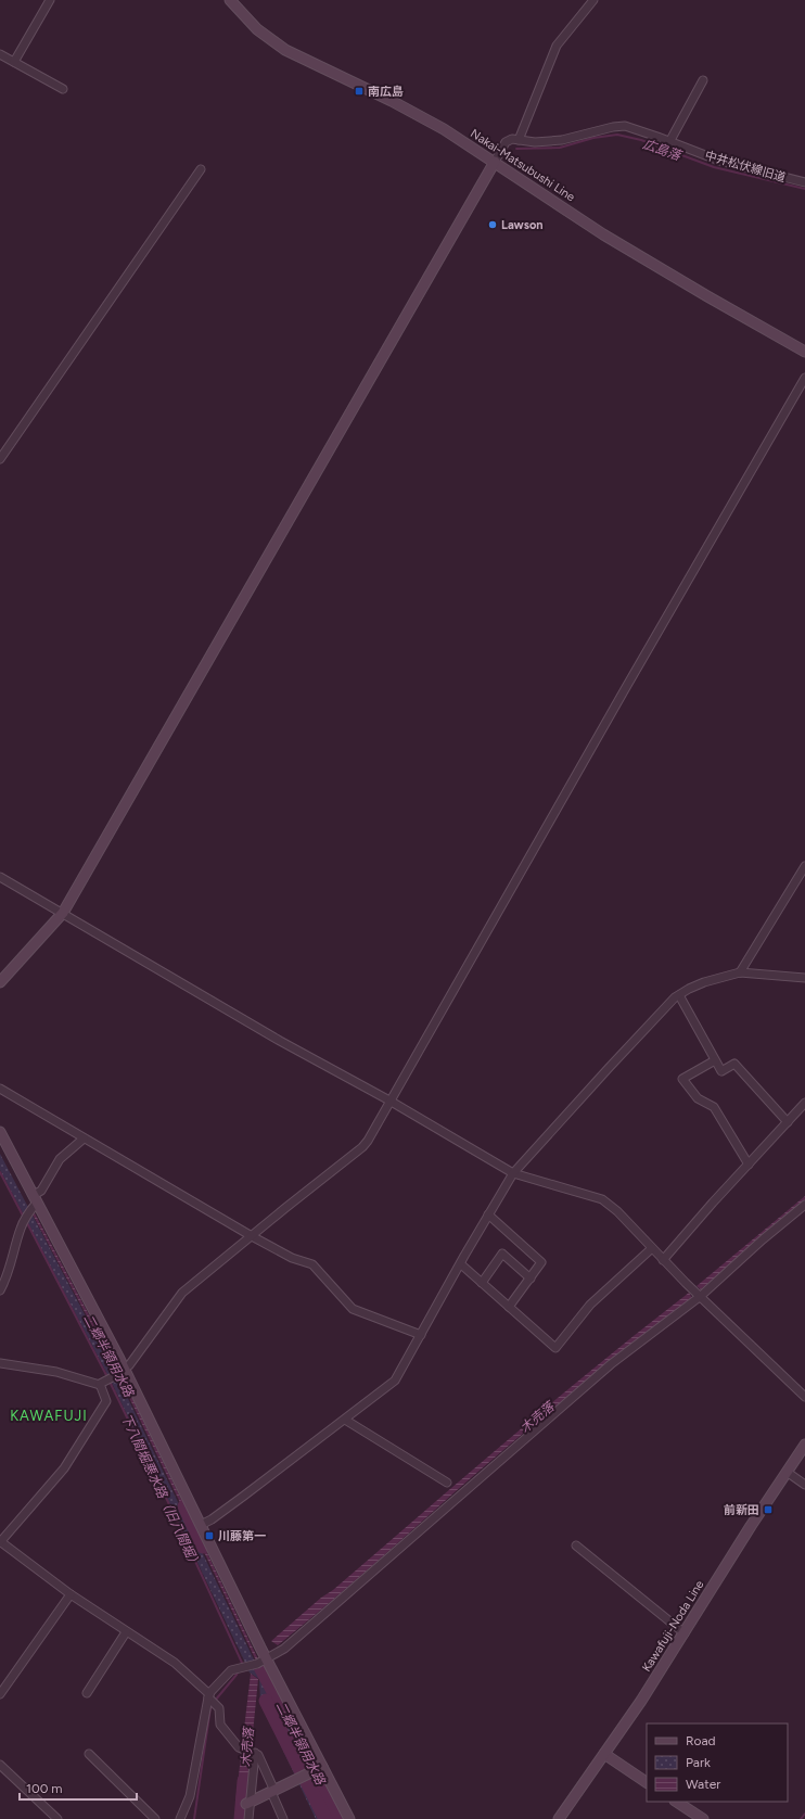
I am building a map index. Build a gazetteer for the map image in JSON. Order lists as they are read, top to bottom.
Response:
{
  "streets": {
    "street": ["Nakai-Matsubushi Line", "中井松伏線旧道", "Kawafuji-Noda Line"]
  },
  "districts": ["KAWAFUJI"],
  "water": [
    "広島落",
    "二郷半領用水路",
    "木売落",
    "下八間堀悪水路（旧八間堀）"
  ],
  "places": {
    "transit": ["南広島", "前新田", "川藤第一"],
    "other": ["Lawson"]
  },
  "legend": ["Road", "Park", "Water"],
  "scale_bar": "100 m"
}
